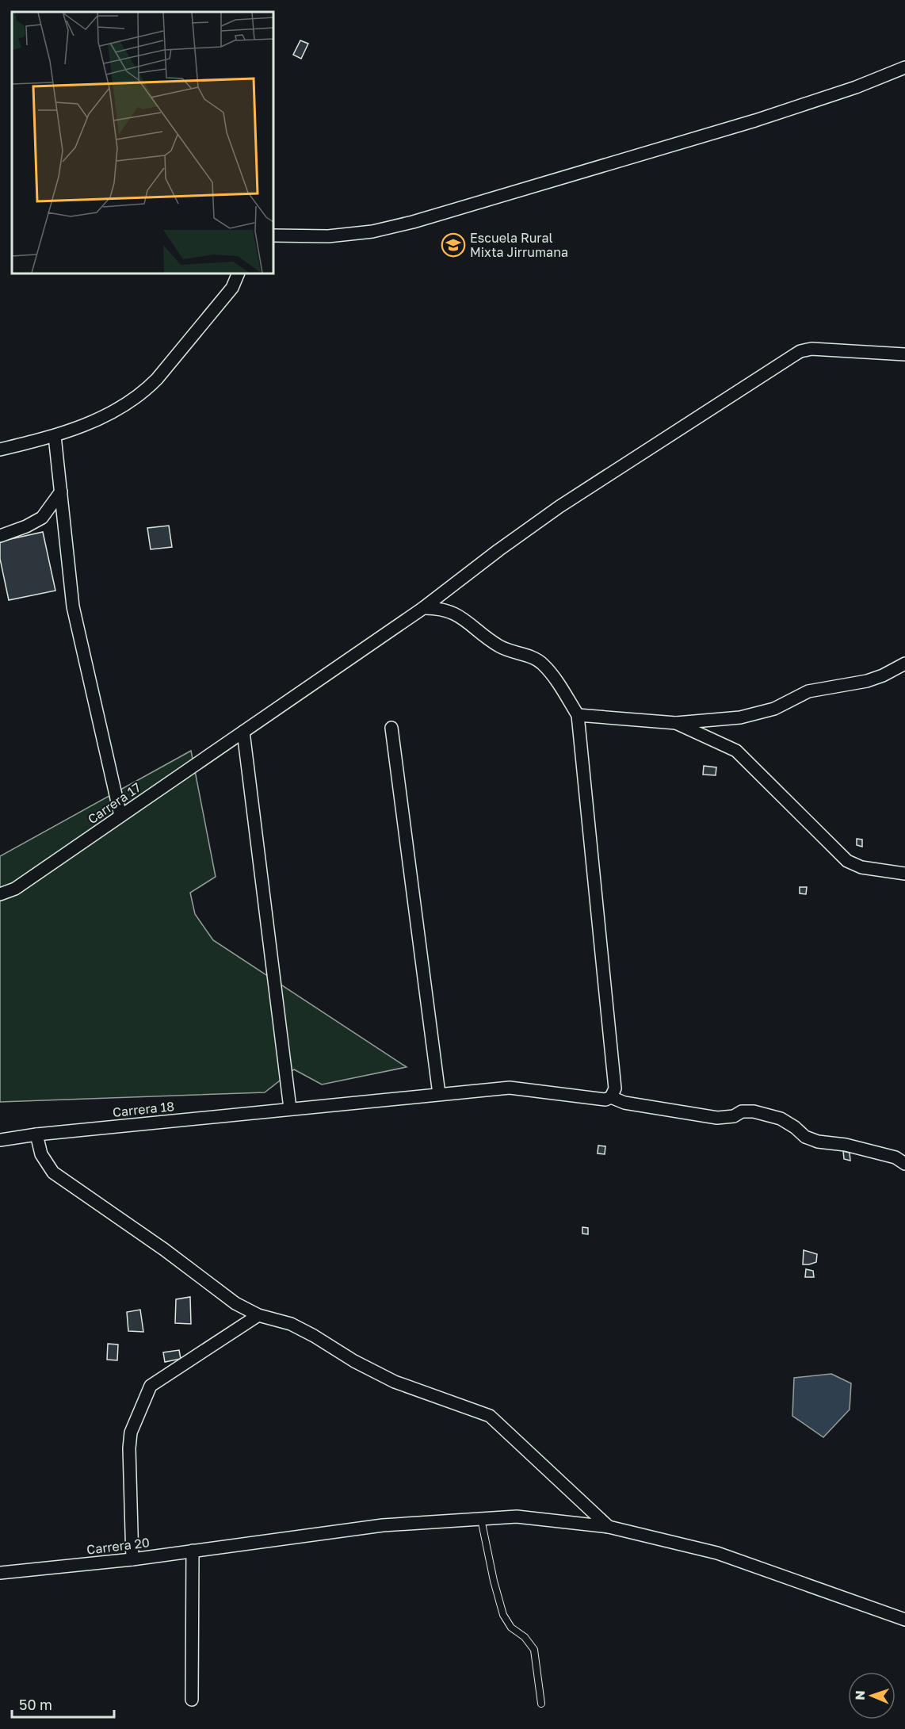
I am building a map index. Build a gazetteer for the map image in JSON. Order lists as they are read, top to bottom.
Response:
{
  "streets": {
    "street": ["Carrera 17", "Carrera 18", "Carrera 20"]
  },
  "places": {
    "school or university": ["Escuela Rural Mixta Jirrumana"]
  },
  "scale_bar": "50 m",
  "north": "left"
}
